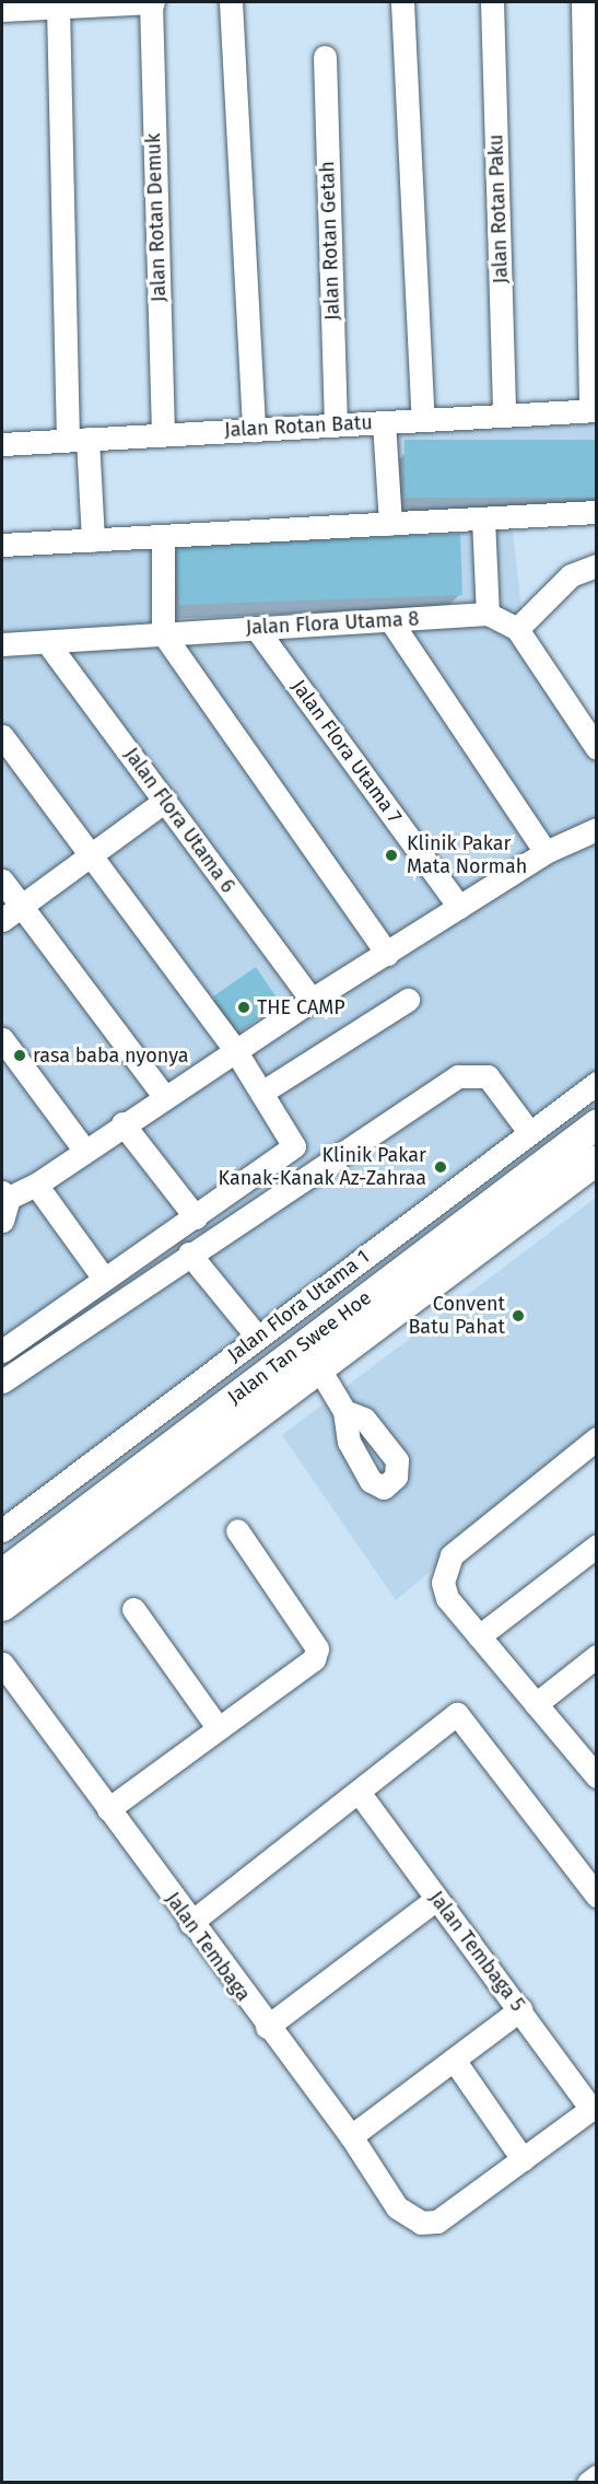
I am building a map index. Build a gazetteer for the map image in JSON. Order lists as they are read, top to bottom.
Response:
{
  "streets": {
    "main road": ["Jalan Tan Swee Hoe"],
    "street": [
      "Jalan Rotan Paku",
      "Jalan Rotan Demuk",
      "Jalan Rotan Getah",
      "Jalan Rotan Batu",
      "Jalan Flora Utama 8",
      "Jalan Flora Utama 7",
      "Jalan Flora Utama 6",
      "Jalan Flora Utama 1",
      "Jalan Tembaga",
      "Jalan Tembaga 5"
    ]
  },
  "crossings": [
    ["Jalan Rotan Paku", "Jalan Rotan Batu"],
    ["Jalan Rotan Demuk", "Jalan Rotan Batu"],
    ["Jalan Rotan Getah", "Jalan Rotan Batu"],
    ["Jalan Flora Utama 8", "Jalan Flora Utama 7"],
    ["Jalan Flora Utama 8", "Jalan Flora Utama 6"]
  ],
  "places": [
    "Klinik Pakar Mata Normah",
    "THE CAMP",
    "rasa baba nyonya",
    "Klinik Pakar Kanak-Kanak Az-Zahraa",
    "Convent Batu Pahat"
  ]
}
